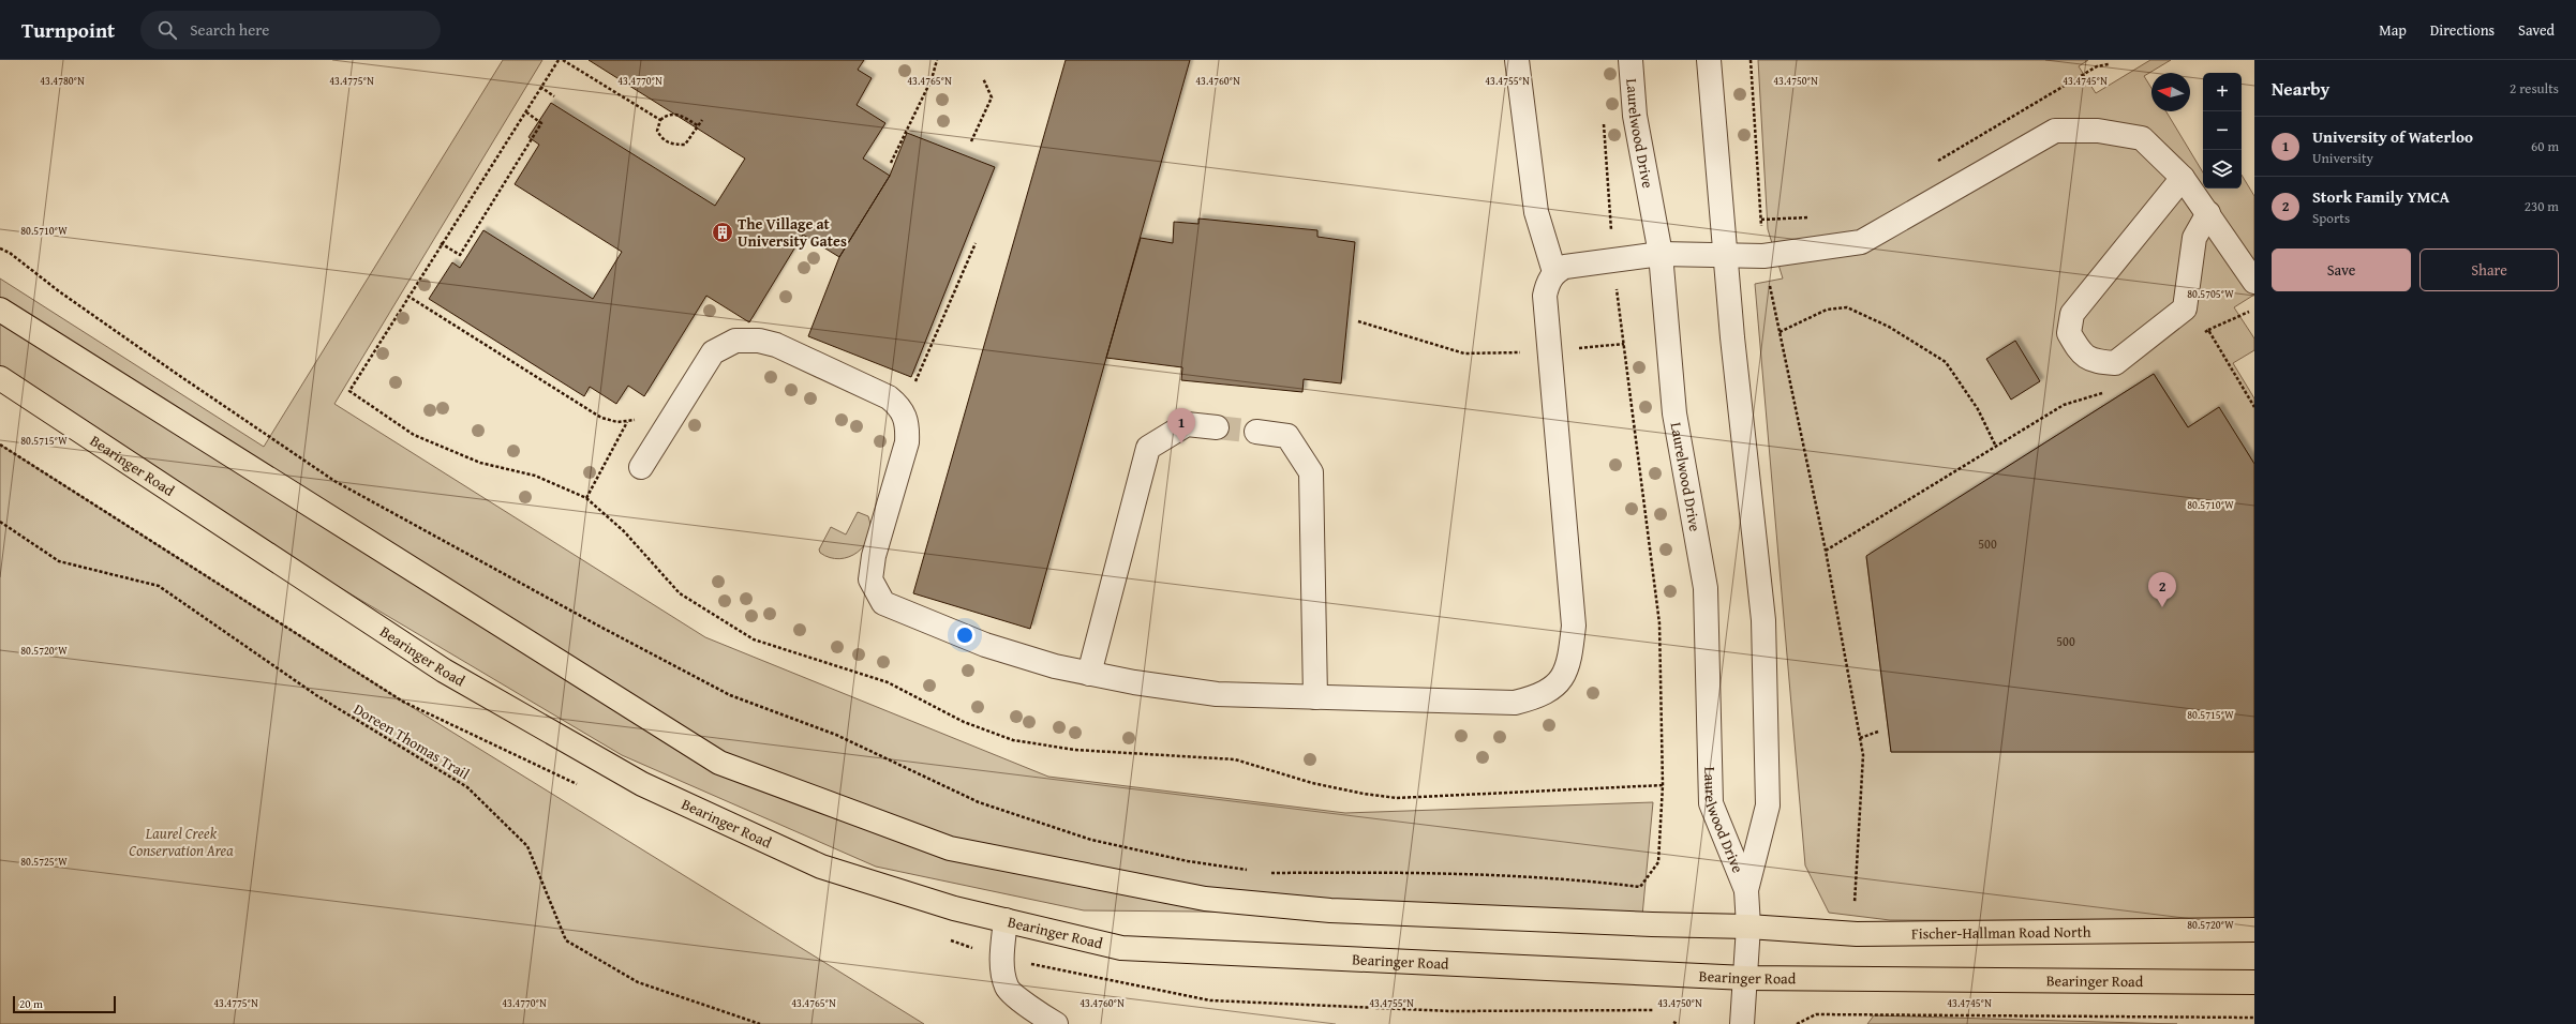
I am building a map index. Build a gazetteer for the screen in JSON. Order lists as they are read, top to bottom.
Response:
{
  "streets": {
    "main road": ["Bearinger Road", "Fischer-Hallman Road North"],
    "street": ["Laurelwood Drive"],
    "path": ["Doreen Thomas Trail"]
  },
  "crossings": [
    ["Laurelwood Drive", "Bearinger Road"],
    ["Laurelwood Drive", "Fischer-Hallman Road North"]
  ],
  "parks": ["Laurel Creek Conservation Area"],
  "places": {
    "building": ["The Village at University Gates"]
  },
  "house_numbers": ["500", "500"],
  "scale_bar": "20 m",
  "north": "left",
  "page": {
    "header": "Turnpoint",
    "search": "Search here",
    "nav": ["Map", "Directions", "Saved"],
    "heading": ["Nearby", "2 results"],
    "map_buttons": ["+", "−"],
    "list": [
      {
        "mark": "1",
        "name": "University of Waterloo",
        "note": "University",
        "value": "60 m"
      },
      {
        "mark": "2",
        "name": "Stork Family YMCA",
        "note": "Sports",
        "value": "230 m"
      }
    ],
    "buttons": ["Save", "Share"],
    "pins": ["1", "2"],
    "scale": "20 m"
  },
  "coordinates": [
    "43.4780°N",
    "43.4775°N",
    "43.4770°N",
    "43.4765°N",
    "43.4760°N",
    "43.4755°N",
    "43.4750°N",
    "43.4745°N",
    "80.5710°W",
    "80.5705°W",
    "80.5715°W",
    "80.5720°W",
    "80.5725°W"
  ]
}
